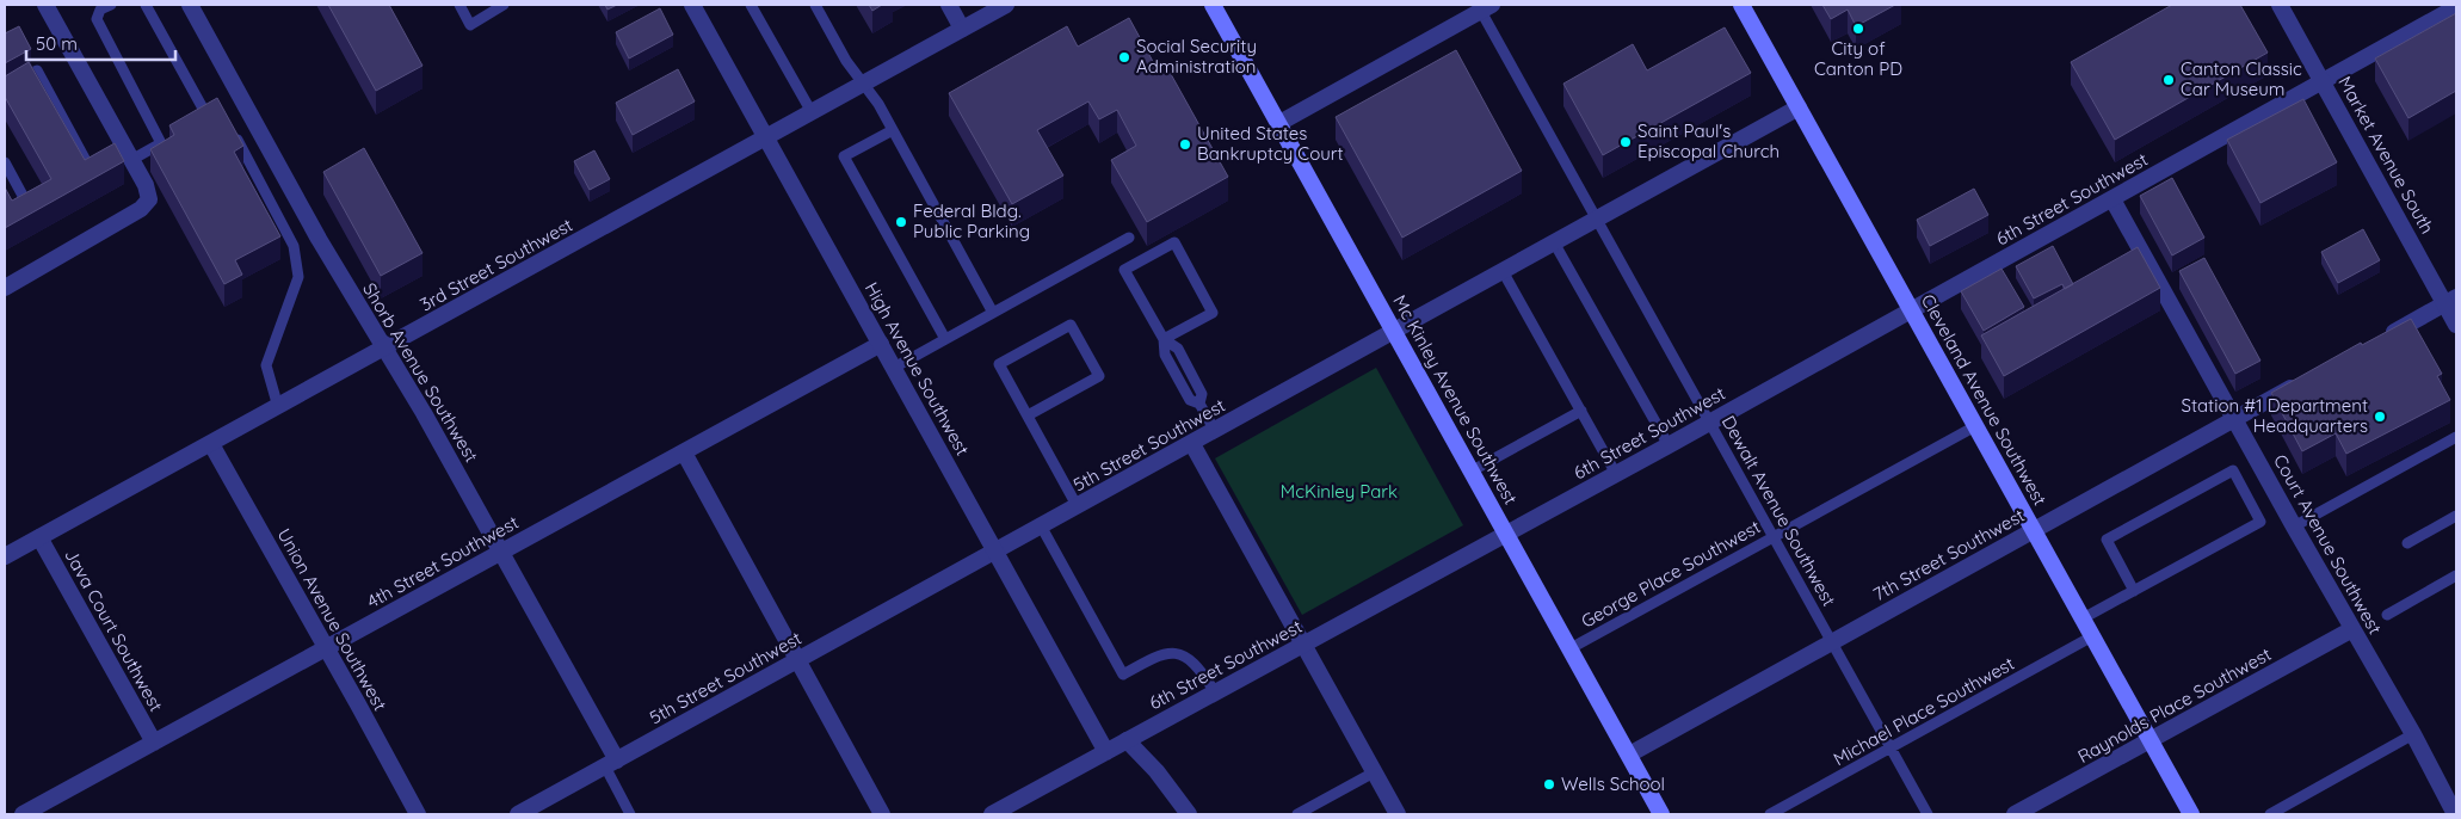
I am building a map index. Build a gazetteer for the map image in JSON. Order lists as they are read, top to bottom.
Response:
{
  "streets": {
    "main road": ["Mc Kinley Avenue Southwest", "Cleveland Avenue Southwest"],
    "street": [
      "Market Avenue South",
      "6th Street Southwest",
      "3rd Street Southwest",
      "High Avenue Southwest",
      "Shorb Avenue Southwest",
      "5th Street Southwest",
      "Court Avenue Southwest",
      "7th Street Southwest",
      "4th Street Southwest",
      "Union Avenue Southwest",
      "Java Court Southwest",
      "Raynolds Place Southwest"
    ],
    "lane": ["Dewalt Avenue Southwest", "George Place Southwest", "Michael Place Southwest"]
  },
  "crossings": [
    ["Market Avenue South", "6th Street Southwest"],
    ["6th Street Southwest", "High Avenue Southwest"],
    ["6th Street Southwest", "Mc Kinley Avenue Southwest"],
    ["6th Street Southwest", "Cleveland Avenue Southwest"],
    ["6th Street Southwest", "Dewalt Avenue Southwest"],
    ["6th Street Southwest", "Court Avenue Southwest"],
    ["3rd Street Southwest", "High Avenue Southwest"],
    ["3rd Street Southwest", "Shorb Avenue Southwest"],
    ["3rd Street Southwest", "Union Avenue Southwest"],
    ["3rd Street Southwest", "Java Court Southwest"],
    ["High Avenue Southwest", "5th Street Southwest"],
    ["High Avenue Southwest", "4th Street Southwest"],
    ["Shorb Avenue Southwest", "5th Street Southwest"],
    ["Shorb Avenue Southwest", "4th Street Southwest"],
    ["Mc Kinley Avenue Southwest", "5th Street Southwest"],
    ["Mc Kinley Avenue Southwest", "7th Street Southwest"],
    ["Mc Kinley Avenue Southwest", "George Place Southwest"],
    ["Cleveland Avenue Southwest", "5th Street Southwest"],
    ["Cleveland Avenue Southwest", "7th Street Southwest"],
    ["Cleveland Avenue Southwest", "George Place Southwest"],
    ["Cleveland Avenue Southwest", "Raynolds Place Southwest"],
    ["Cleveland Avenue Southwest", "Michael Place Southwest"],
    ["5th Street Southwest", "Dewalt Avenue Southwest"],
    ["Dewalt Avenue Southwest", "7th Street Southwest"],
    ["Dewalt Avenue Southwest", "George Place Southwest"],
    ["Dewalt Avenue Southwest", "Michael Place Southwest"],
    ["Court Avenue Southwest", "7th Street Southwest"],
    ["Court Avenue Southwest", "Raynolds Place Southwest"],
    ["4th Street Southwest", "Union Avenue Southwest"],
    ["4th Street Southwest", "Java Court Southwest"]
  ],
  "parks": ["McKinley Park"],
  "places": [
    "City of Canton PD",
    "Social Security Administration",
    "Canton Classic Car Museum",
    "Saint Paul's Episcopal Church",
    "United States Bankruptcy Court",
    "Federal Bldg. Public Parking",
    "Station #1 Department Headquarters",
    "Wells School"
  ],
  "scale_bar": "50 m"
}
